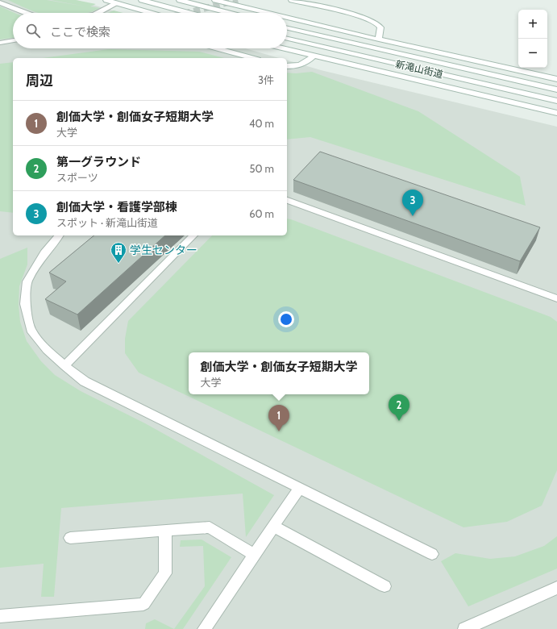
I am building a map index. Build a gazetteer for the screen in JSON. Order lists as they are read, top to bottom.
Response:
{
  "streets": {
    "main road": ["新滝山街道"]
  },
  "places": {
    "building": ["学生センター"]
  },
  "page": {
    "map_buttons": ["+", "−"],
    "search": "ここで検索",
    "heading": ["周辺", "3件"],
    "list": [
      {
        "mark": "1",
        "name": "創価大学・創価女子短期大学",
        "note": "大学",
        "value": "40 m"
      },
      {
        "mark": "2",
        "name": "第一グラウンド",
        "note": "スポーツ",
        "value": "50 m"
      },
      {
        "mark": "3",
        "name": "創価大学・看護学部棟",
        "note": "スポット · 新滝山街道",
        "value": "60 m"
      }
    ],
    "pins": ["3", "2", "1"],
    "popup": ["創価大学・創価女子短期大学", "大学"]
  }
}
